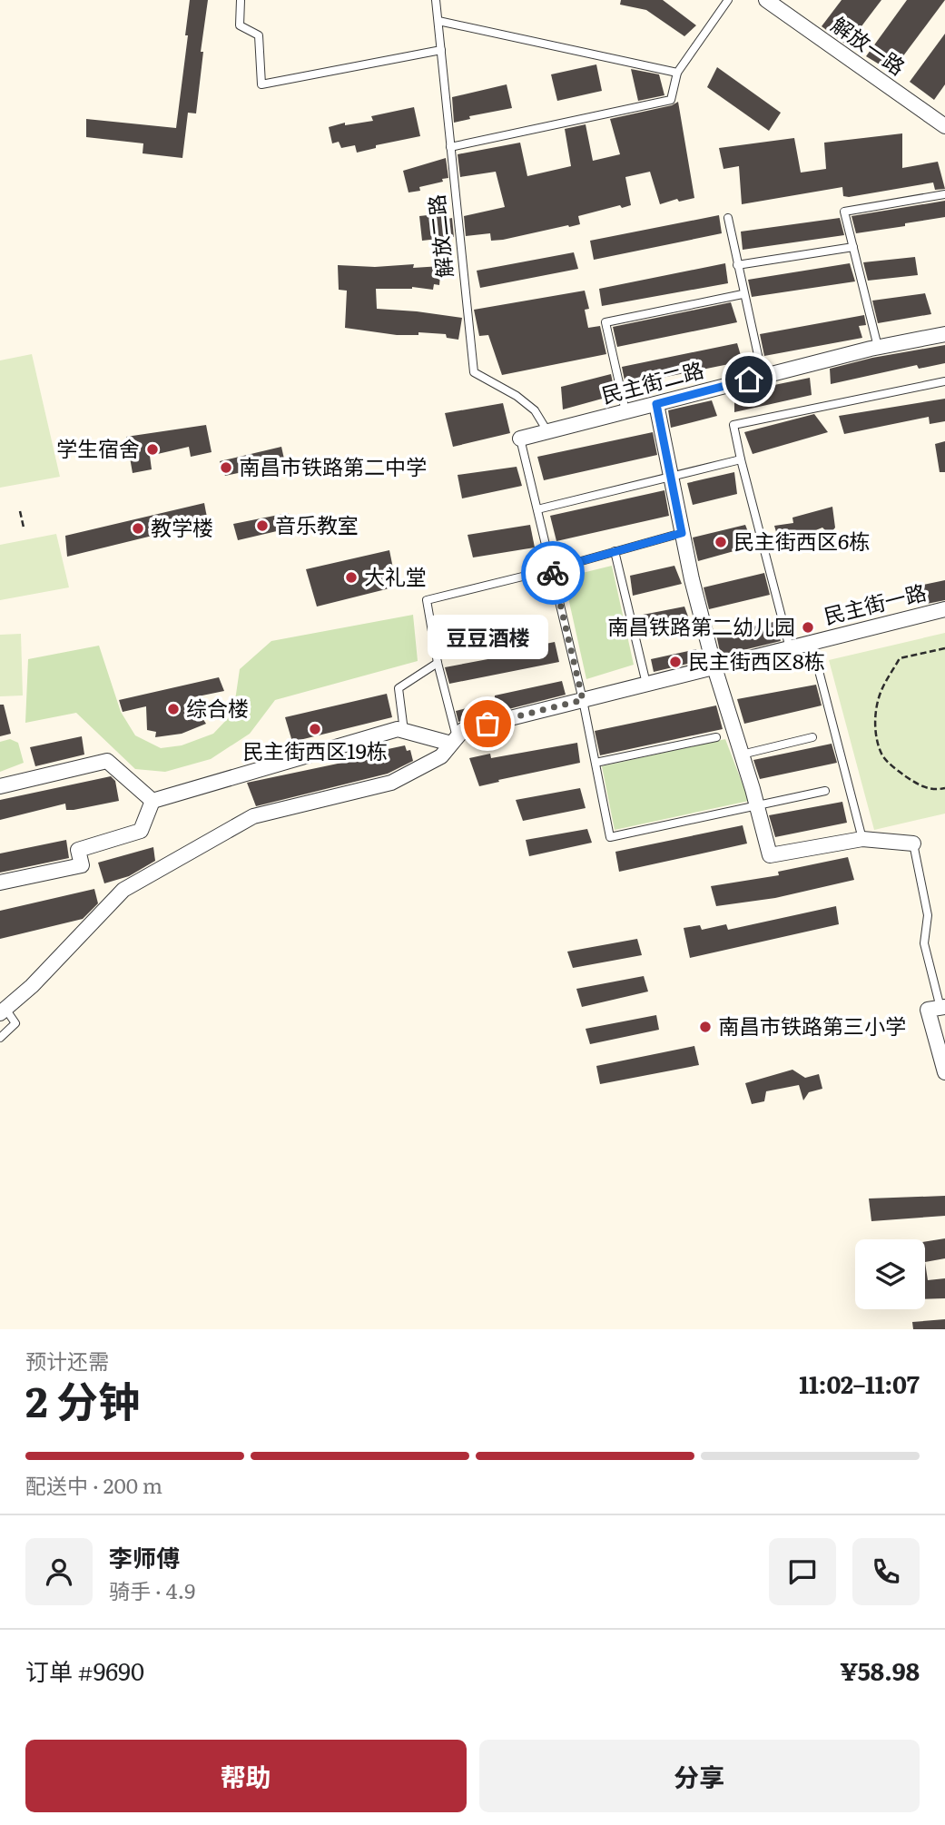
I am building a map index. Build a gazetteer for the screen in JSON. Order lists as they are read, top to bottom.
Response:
{
  "streets": {
    "street": ["解放一路", "民主街二路", "民主街一路"],
    "lane": ["解放二路"]
  },
  "crossings": [
    ["解放二路", "民主街二路"]
  ],
  "places": [
    "学生宿舍",
    "南昌市铁路第二中学",
    "音乐教室",
    "教学楼",
    "民主街西区6栋",
    "大礼堂",
    "南昌铁路第二幼儿园",
    "民主街西区8栋",
    "综合楼",
    "豆豆酒楼",
    "民主街西区19栋",
    "南昌市铁路第三小学"
  ],
  "page": {
    "bubble": "豆豆酒楼",
    "heading": ["2 分钟", "预计还需", "11:02–11:07"],
    "panel": [
      "李师傅",
      "骑手 · 4.9",
      "订单 #9690",
      "¥58.98"
    ],
    "bar": "配送中 · 200 m",
    "buttons": ["帮助", "分享"]
  }
}
